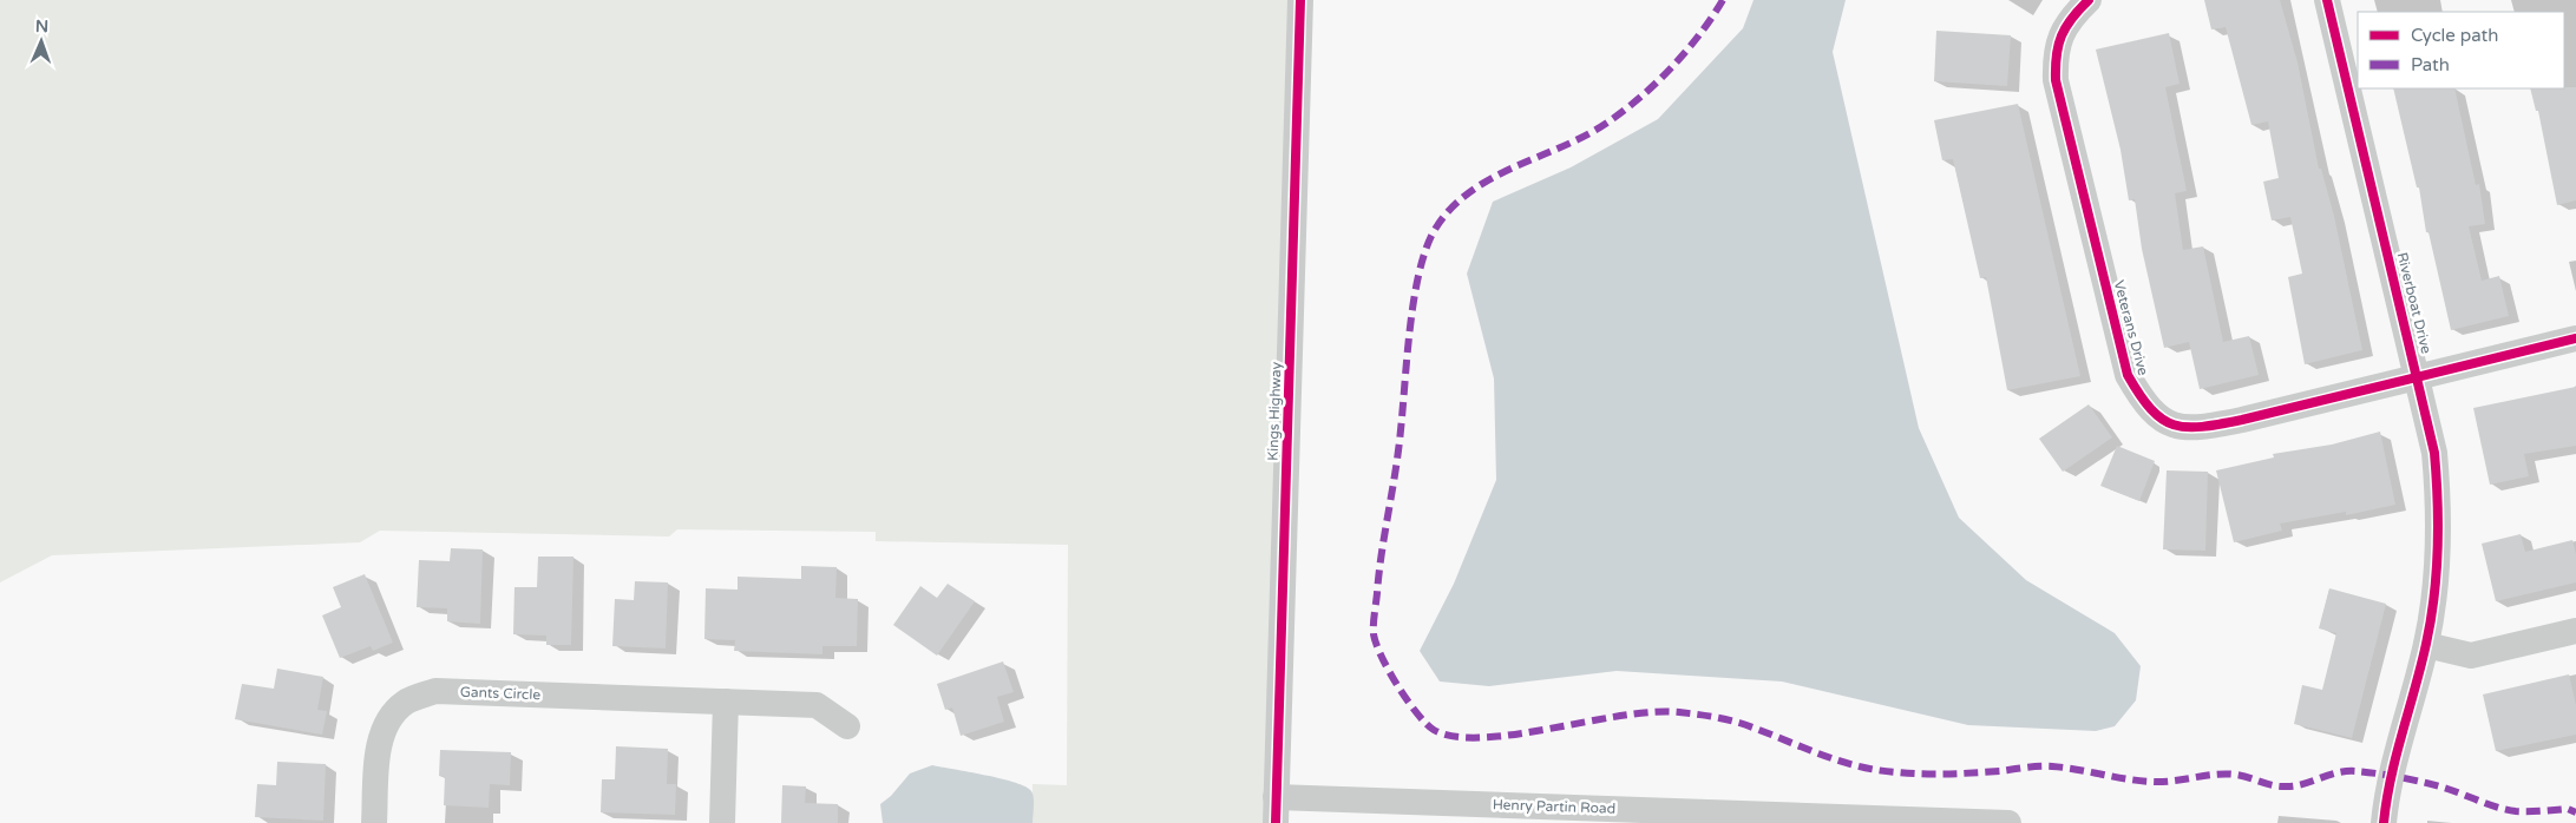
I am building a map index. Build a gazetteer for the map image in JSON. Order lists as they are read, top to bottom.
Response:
{
  "streets": {
    "street": [
      "Riverboat Drive",
      "Veterans Drive",
      "Kings Highway",
      "Gants Circle",
      "Henry Partin Road"
    ]
  },
  "crossings": [
    ["Riverboat Drive", "Veterans Drive"],
    ["Kings Highway", "Henry Partin Road"]
  ],
  "legend": ["Cycle path", "Path"],
  "north": "top"
}
